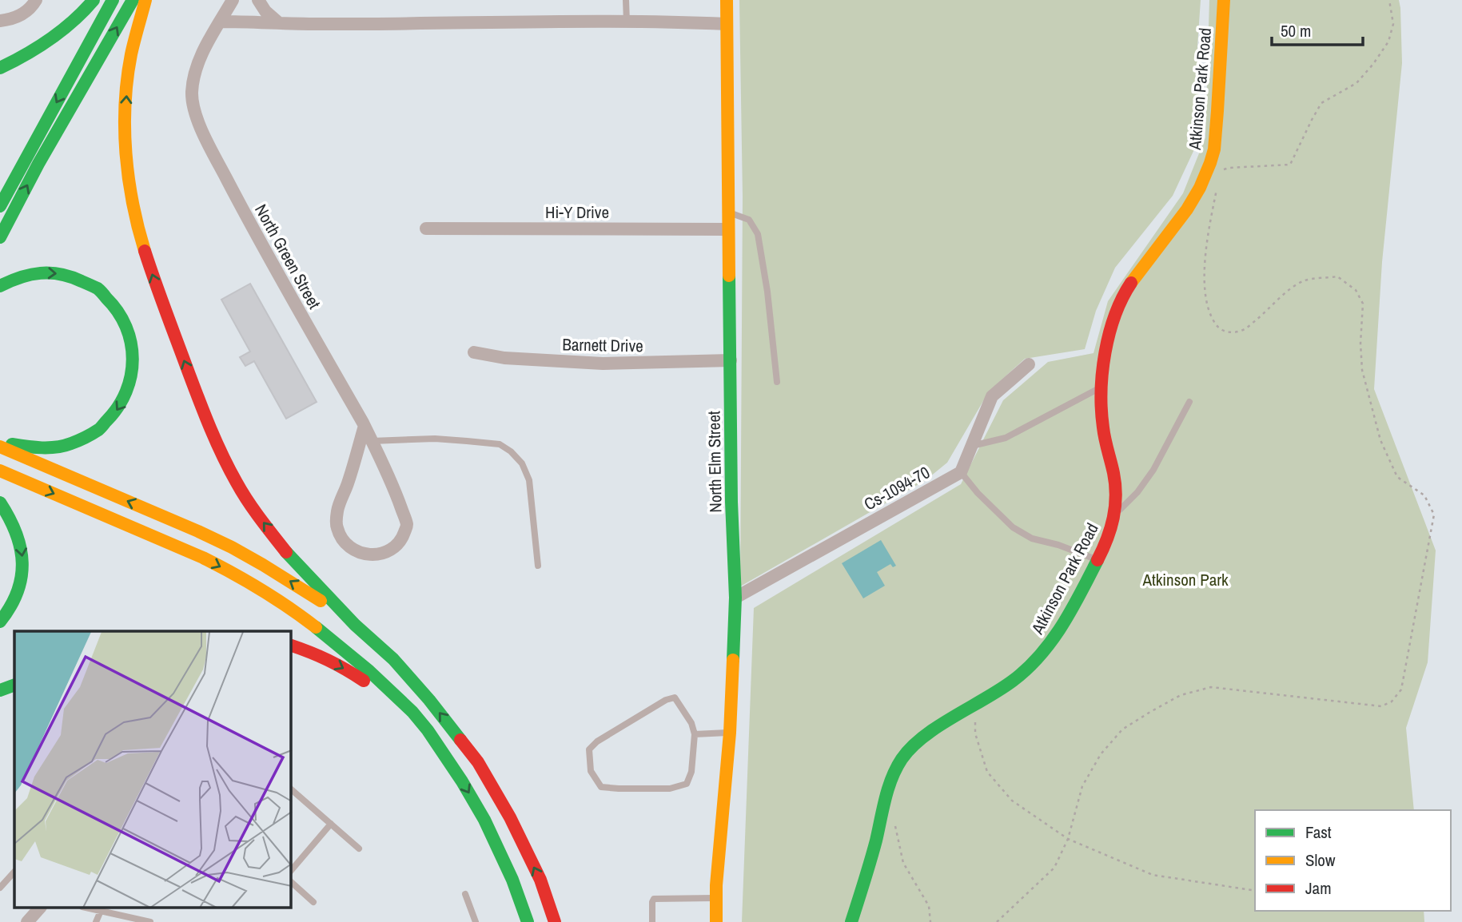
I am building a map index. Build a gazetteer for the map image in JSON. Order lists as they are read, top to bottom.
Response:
{
  "streets": {
    "main road": ["Atkinson Park Road", "North Elm Street"],
    "street": [
      "Hi-Y Drive",
      "North Green Street",
      "Barnett Drive",
      "Cs-1094-70"
    ]
  },
  "crossings": [
    ["Hi-Y Drive", "North Elm Street"],
    ["Barnett Drive", "North Elm Street"],
    ["North Elm Street", "Cs-1094-70"]
  ],
  "parks": ["Atkinson Park"],
  "legend": ["Fast", "Slow", "Jam"],
  "scale_bar": "50 m"
}
